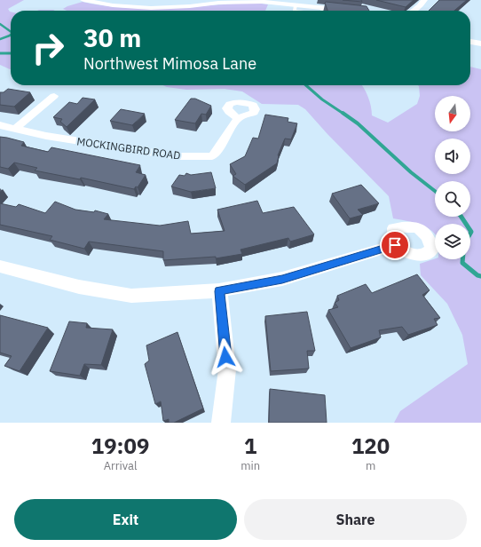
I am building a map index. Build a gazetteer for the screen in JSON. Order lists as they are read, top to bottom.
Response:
{
  "streets": {
    "street": ["MOCKINGBIRD ROAD"]
  },
  "north": "bottom",
  "page": {
    "turn": ["30 m", "Northwest Mimosa Lane"],
    "eta": [
      "19:09",
      "Arrival",
      "1",
      "min",
      "120",
      "m"
    ],
    "buttons": ["Exit", "Share"]
  }
}
